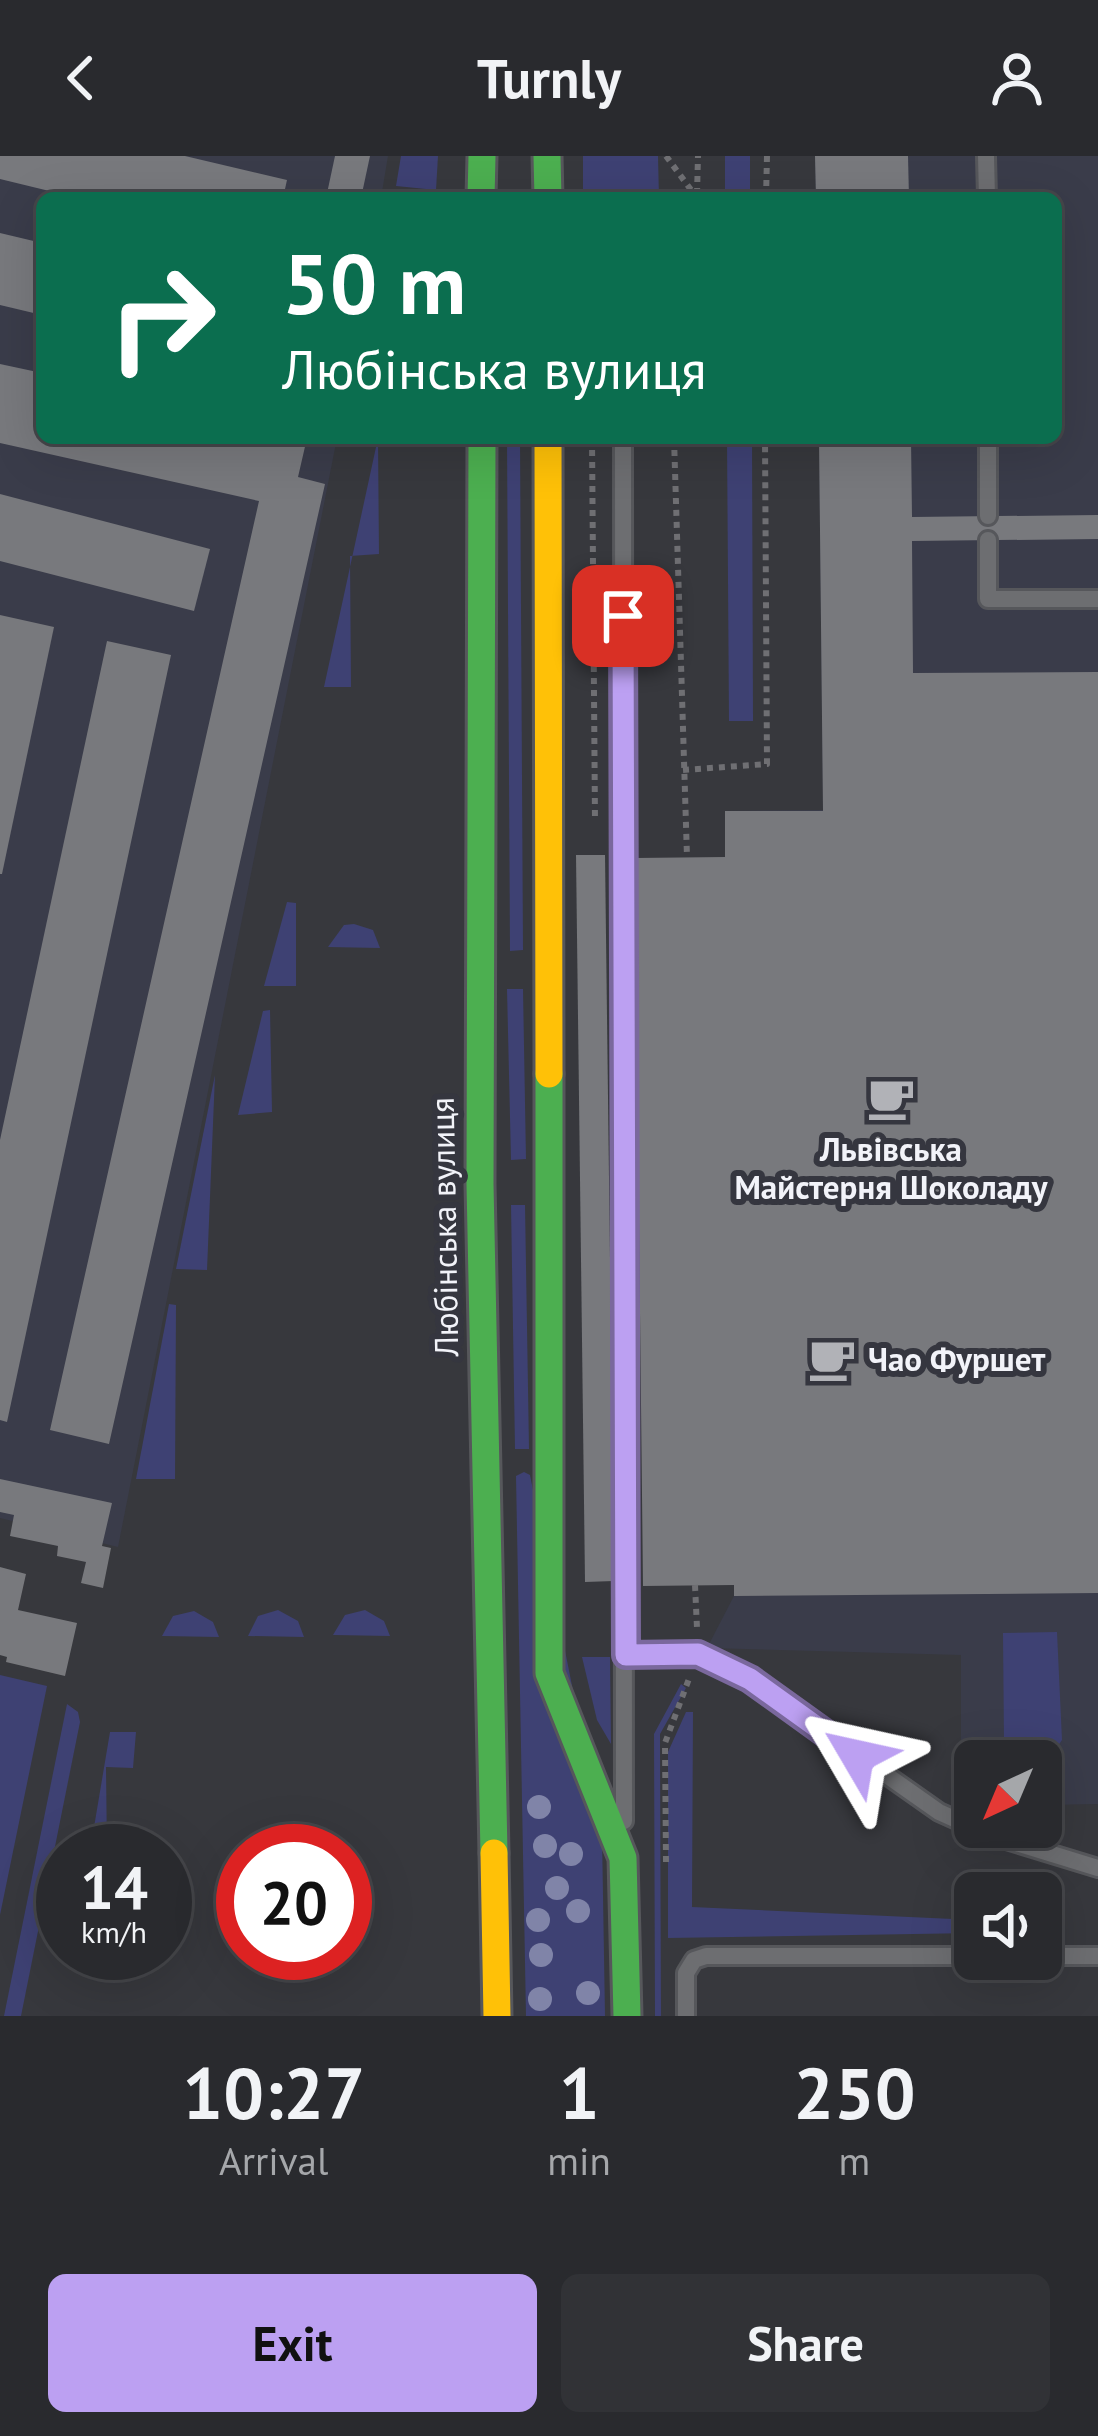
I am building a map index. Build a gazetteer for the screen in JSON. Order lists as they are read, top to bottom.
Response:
{
  "streets": {
    "street": ["Любінська вулиця"]
  },
  "places": {
    "cafe": ["Львівська Майстерня Шоколаду", "Чао Фуршет"]
  },
  "north": "bottom left",
  "page": {
    "header": "Turnly",
    "turn": ["50 m", "Любінська вулиця"],
    "speed": "14 km/h",
    "limit": "20",
    "eta": [
      "10:27",
      "Arrival",
      "1",
      "min",
      "250",
      "m"
    ],
    "buttons": ["Exit", "Share"]
  }
}
